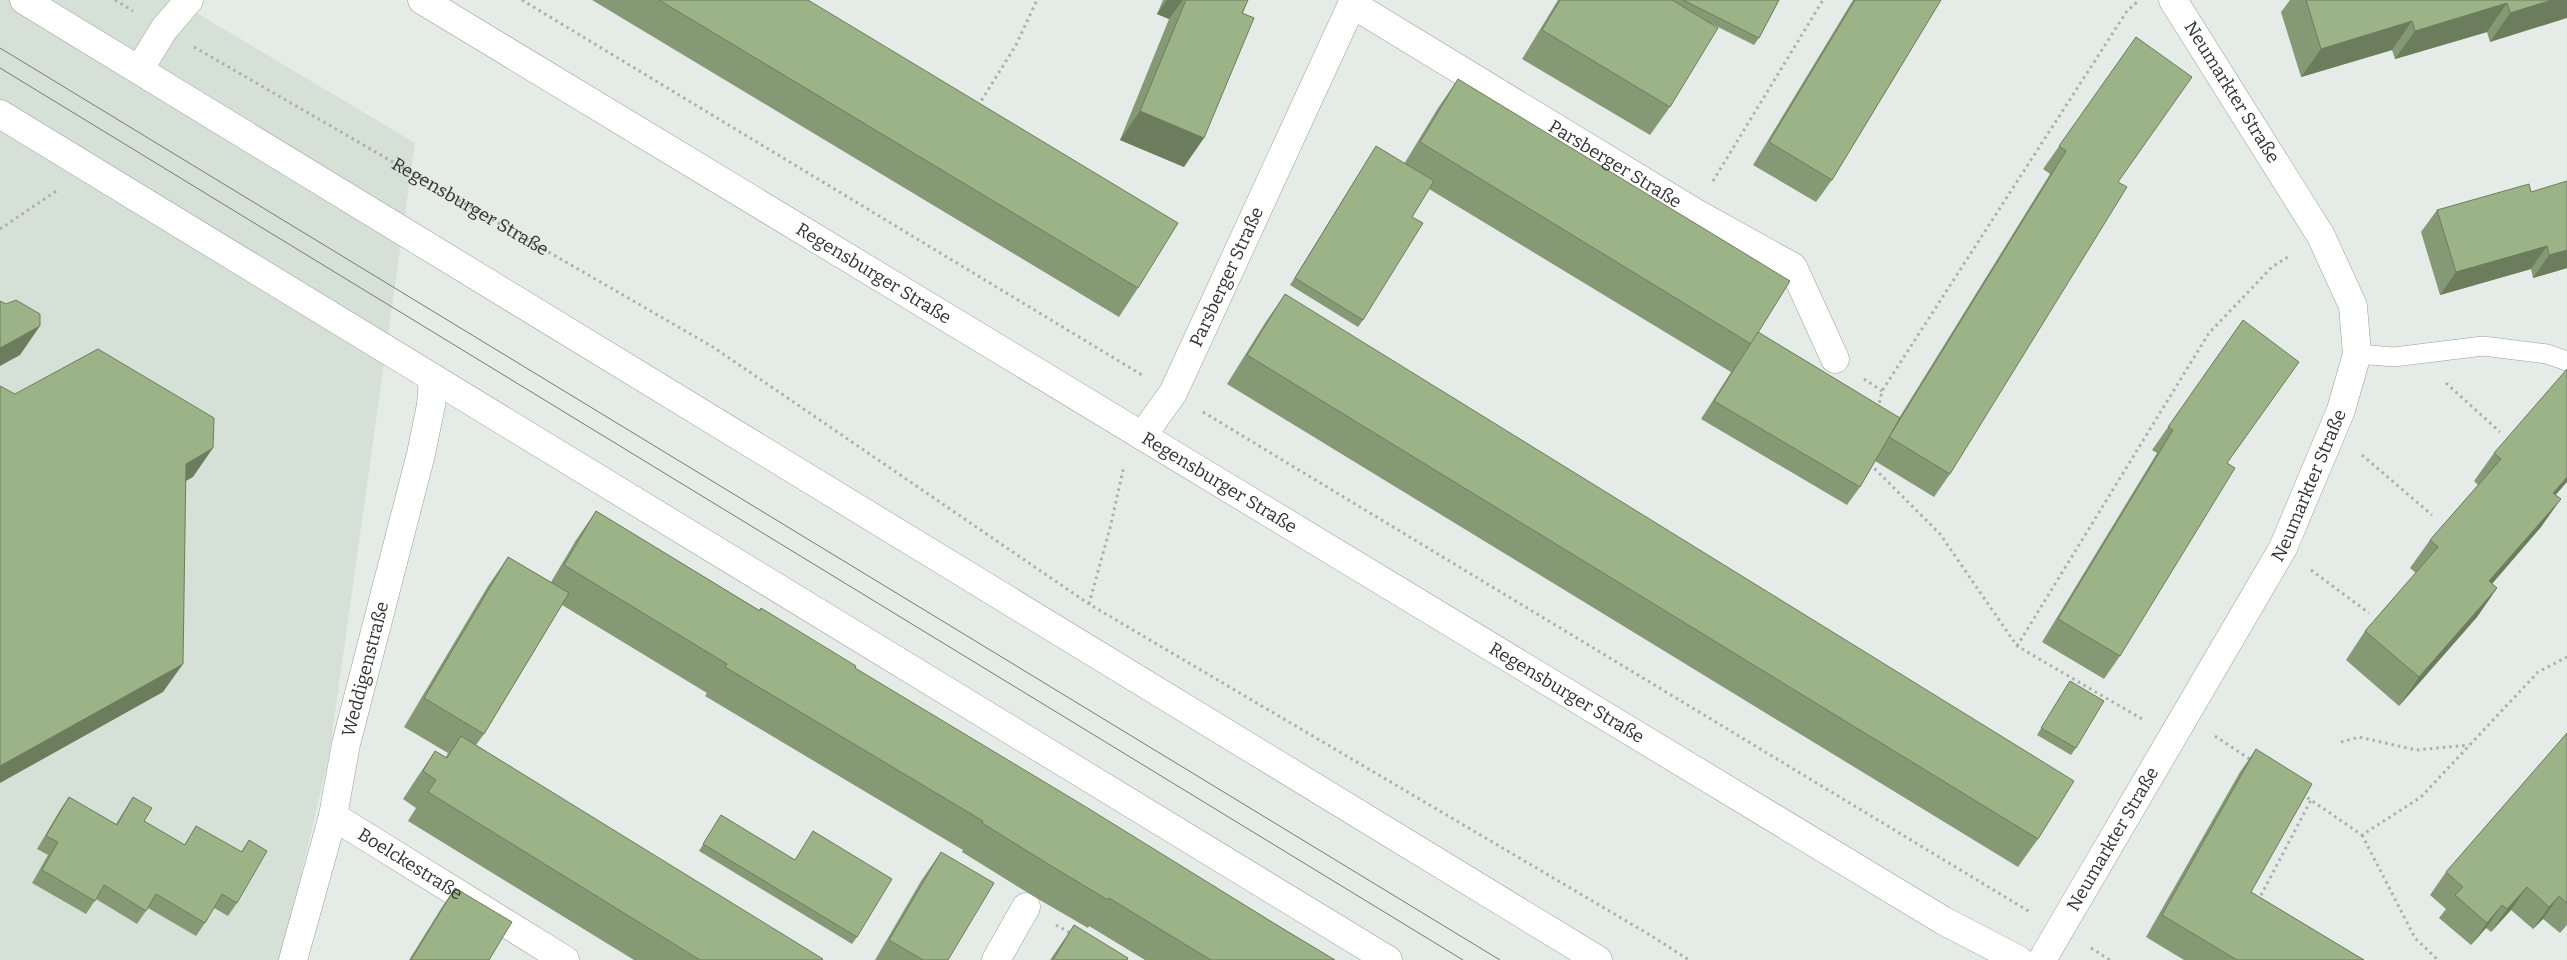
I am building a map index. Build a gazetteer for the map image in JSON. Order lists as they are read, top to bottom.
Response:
{
  "streets": {
    "street": [
      "Neumarkter Straße",
      "Parsberger Straße",
      "Regensburger Straße",
      "Weddigenstraße",
      "Boelckestraße"
    ]
  },
  "crossings": [
    ["Parsberger Straße", "Regensburger Straße"],
    ["Weddigenstraße", "Boelckestraße"]
  ]
}
